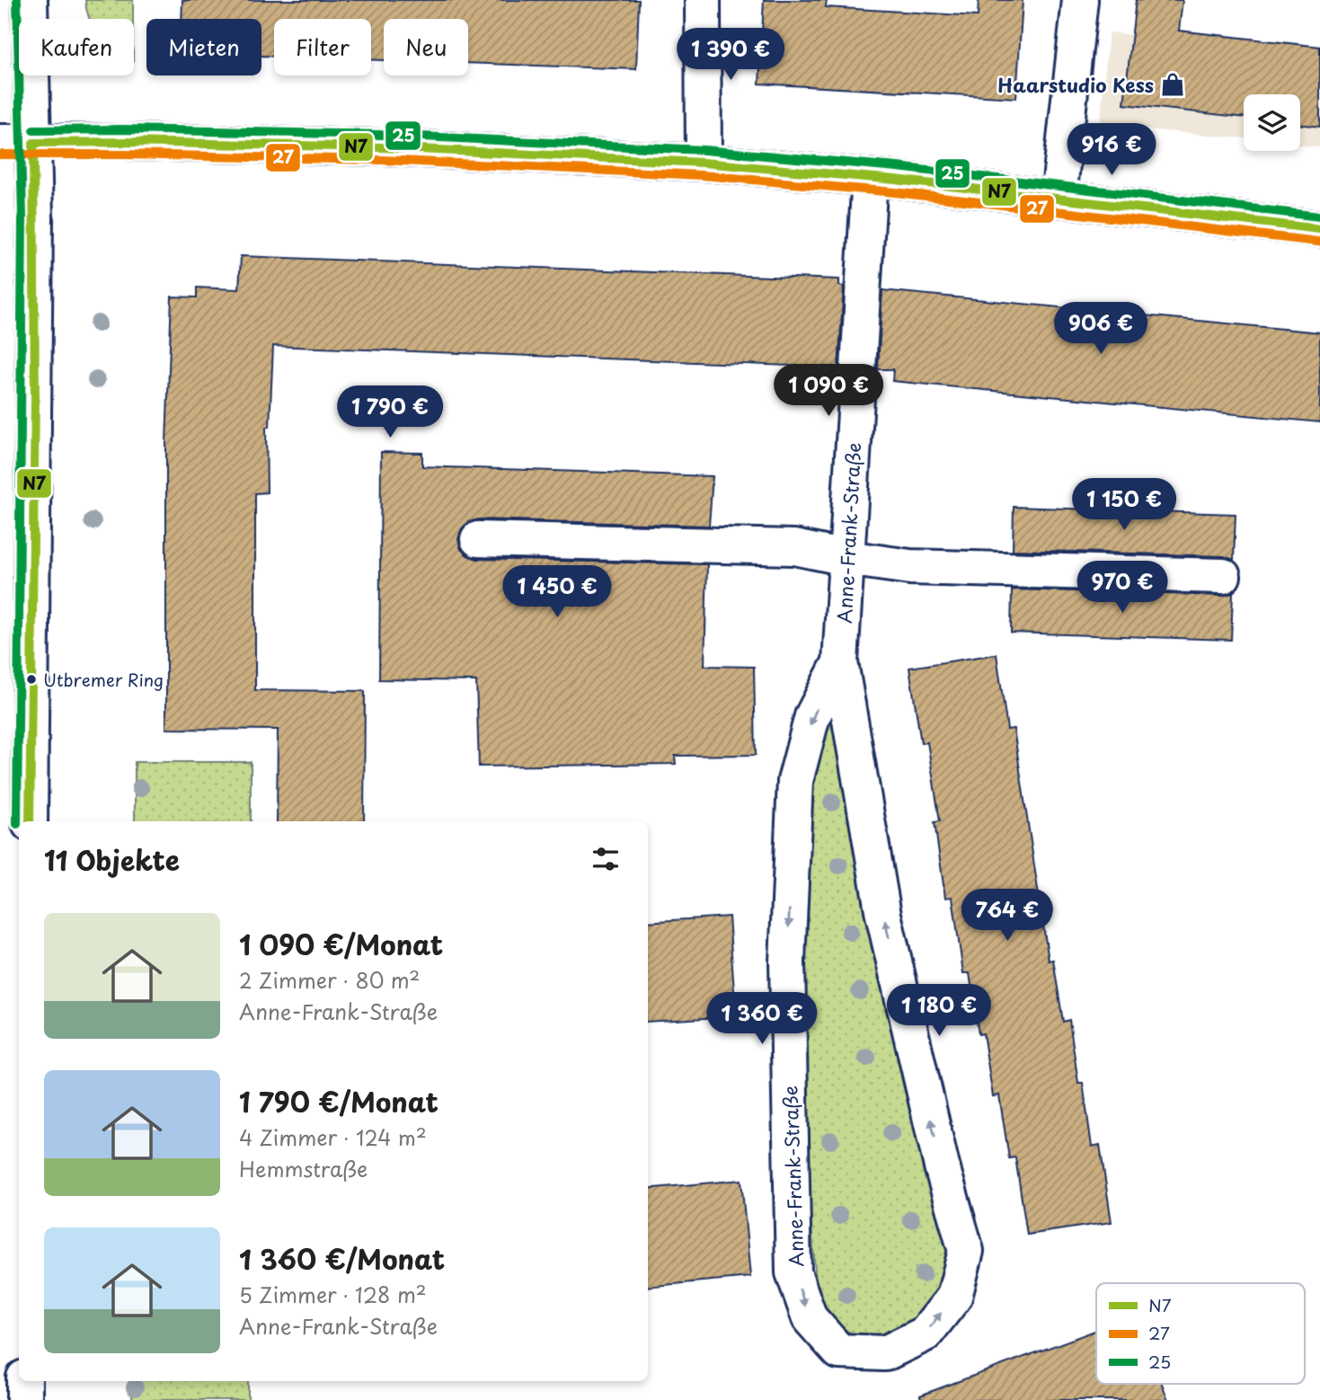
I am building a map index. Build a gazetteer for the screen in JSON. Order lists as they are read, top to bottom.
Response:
{
  "streets": {
    "street": ["Anne-Frank-Straße"]
  },
  "places": {
    "shop": ["Haarstudio Kess"],
    "other": ["Utbremer Ring"]
  },
  "lines": ["transit line 25", "transit line N7", "transit line 27"],
  "legend": ["N7", "27", "25"],
  "page": {
    "chip": [
      "Kaufen",
      "Mieten",
      "Filter",
      "Neu"
    ],
    "price": [
      "1 390 €",
      "916 €",
      "906 €",
      "1 090 €",
      "1 790 €",
      "1 150 €",
      "970 €",
      "1 450 €",
      "764 €",
      "1 180 €",
      "1 360 €"
    ],
    "heading": "11 Objekte",
    "list": [
      {
        "name": "1 090 €/Monat",
        "note": "2 Zimmer · 80 m² · Anne-Frank-Straße"
      },
      {
        "name": "1 790 €/Monat",
        "note": "4 Zimmer · 124 m² · Hemmstraße"
      },
      {
        "name": "1 360 €/Monat",
        "note": "5 Zimmer · 128 m² · Anne-Frank-Straße"
      }
    ]
  }
}
